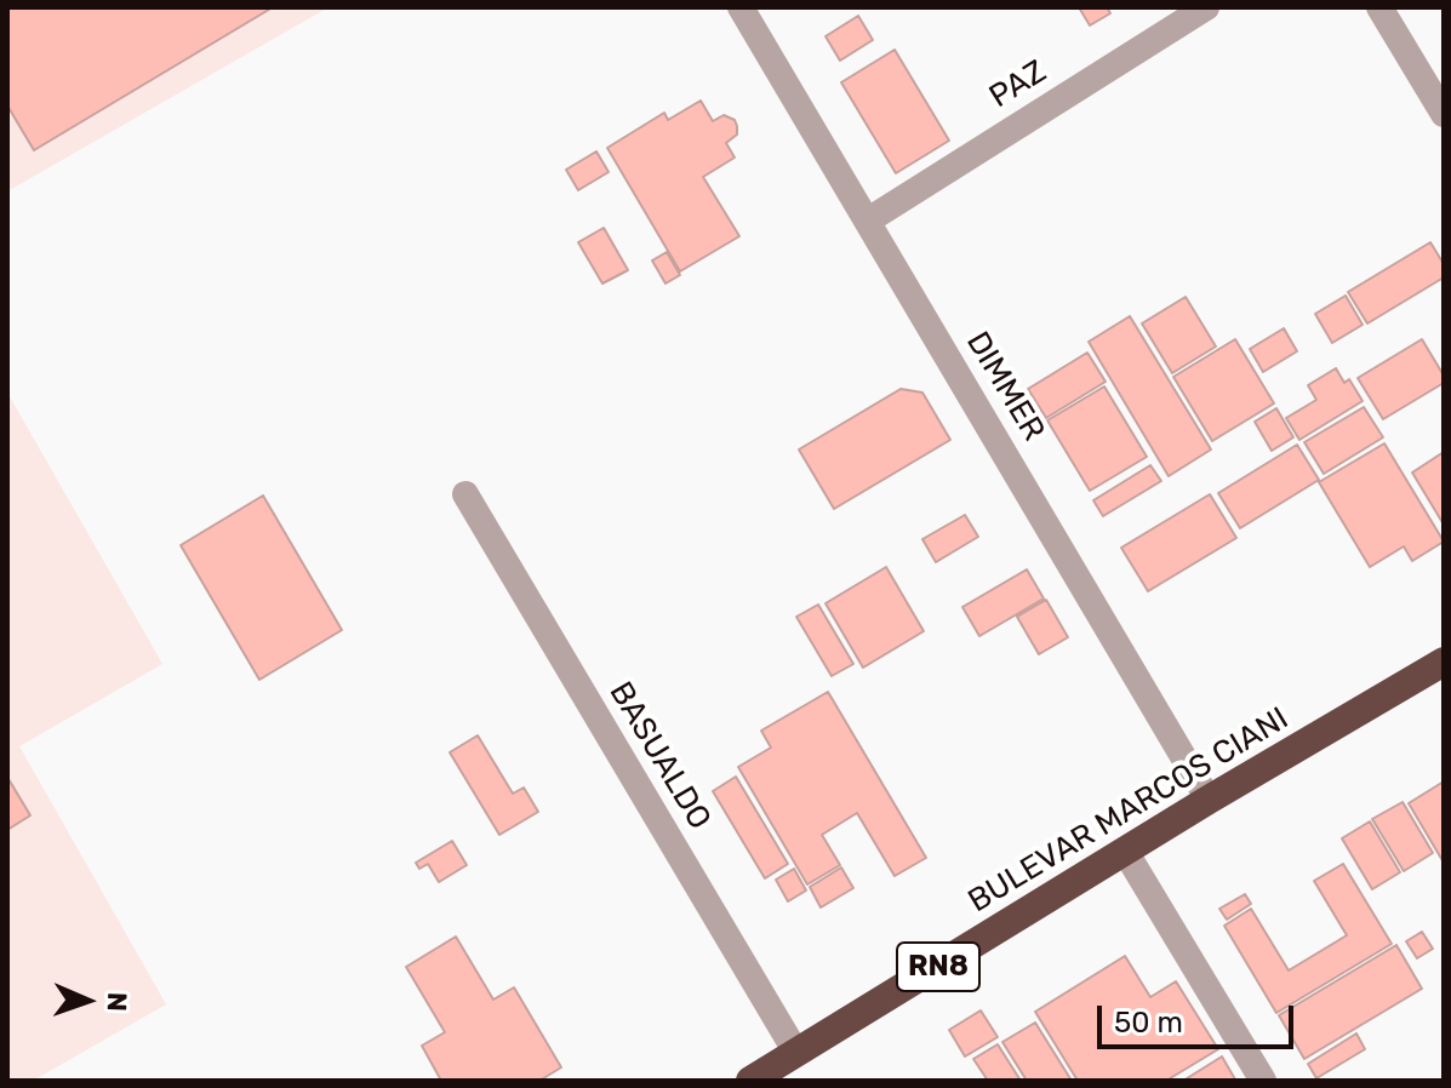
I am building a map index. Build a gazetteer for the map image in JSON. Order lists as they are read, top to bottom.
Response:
{
  "streets": {
    "highway": ["BULEVAR MARCOS CIANI", "RN8"],
    "street": ["PAZ", "DIMMER", "BASUALDO"]
  },
  "crossings": [
    ["PAZ", "DIMMER"],
    ["DIMMER", "BULEVAR MARCOS CIANI"],
    ["BASUALDO", "BULEVAR MARCOS CIANI"]
  ],
  "scale_bar": "50 m",
  "north": "right"
}
